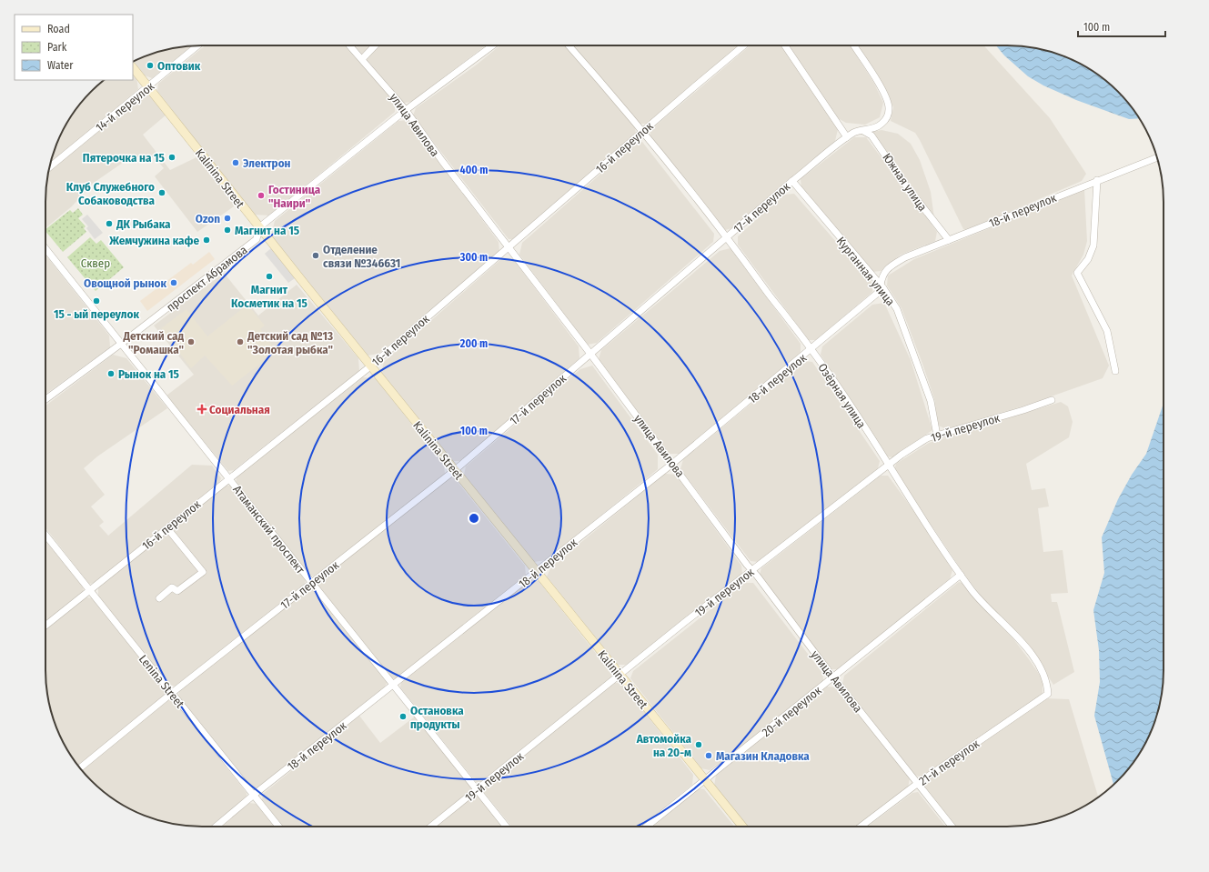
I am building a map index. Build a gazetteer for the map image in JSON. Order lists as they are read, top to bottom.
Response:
{
  "streets": {
    "main road": ["Kalinina Street"],
    "street": [
      "14-й переулок",
      "улица Авилова",
      "16-й переулок",
      "Южная улица",
      "17-й переулок",
      "18-й переулок",
      "Курганная улица",
      "проспект Абрамова",
      "Озёрная улица",
      "19-й переулок",
      "Атаманский проспект",
      "Lenina Street",
      "20-й переулок",
      "21-й переулок"
    ]
  },
  "crossings": [
    ["14-й переулок", "Kalinina Street"],
    ["улица Авилова", "16-й переулок"],
    ["улица Авилова", "17-й переулок"],
    ["улица Авилова", "18-й переулок"],
    ["улица Авилова", "проспект Абрамова"],
    ["улица Авилова", "19-й переулок"],
    ["улица Авилова", "20-й переулок"],
    ["улица Авилова", "21-й переулок"],
    ["16-й переулок", "Kalinina Street"],
    ["16-й переулок", "Озёрная улица"],
    ["16-й переулок", "Атаманский проспект"],
    ["16-й переулок", "Lenina Street"],
    ["Kalinina Street", "17-й переулок"],
    ["Kalinina Street", "18-й переулок"],
    ["Kalinina Street", "проспект Абрамова"],
    ["Kalinina Street", "19-й переулок"],
    ["Kalinina Street", "20-й переулок"],
    ["Южная улица", "17-й переулок"],
    ["Южная улица", "18-й переулок"],
    ["17-й переулок", "Курганная улица"],
    ["17-й переулок", "Озёрная улица"],
    ["17-й переулок", "Атаманский проспект"],
    ["17-й переулок", "Lenina Street"],
    ["18-й переулок", "Курганная улица"],
    ["18-й переулок", "Озёрная улица"],
    ["18-й переулок", "Атаманский проспект"],
    ["18-й переулок", "Lenina Street"],
    ["Курганная улица", "19-й переулок"],
    ["проспект Абрамова", "Атаманский проспект"],
    ["Озёрная улица", "19-й переулок"],
    ["Озёрная улица", "20-й переулок"],
    ["Озёрная улица", "21-й переулок"],
    ["19-й переулок", "Атаманский проспект"]
  ],
  "parks": ["Сквер"],
  "places": {
    "other": [
      "Оптовик",
      "Пятерочка на 15",
      "Электрон",
      "Клуб Служебного Собаководства",
      "Гостиница \"Наири\"",
      "Ozon",
      "ДК Рыбака",
      "Магнит на 15",
      "Жемчужина кафе",
      "Отделение связи №346631",
      "Магнит Косметик на 15",
      "Овощной рынок",
      "15 - ый переулок",
      "Детский сад \"Ромашка\"",
      "Детский сад №13 \"Золотая рыбка\"",
      "Рынок на 15",
      "Остановка продукты",
      "Автомойка на 20-м",
      "Магазин Кладовка"
    ],
    "health": ["Социальная"]
  },
  "legend": ["Road", "Park", "Water"],
  "scale_bar": "100 m",
  "rings": [
    "400 m",
    "300 m",
    "200 m",
    "100 m"
  ]
}
